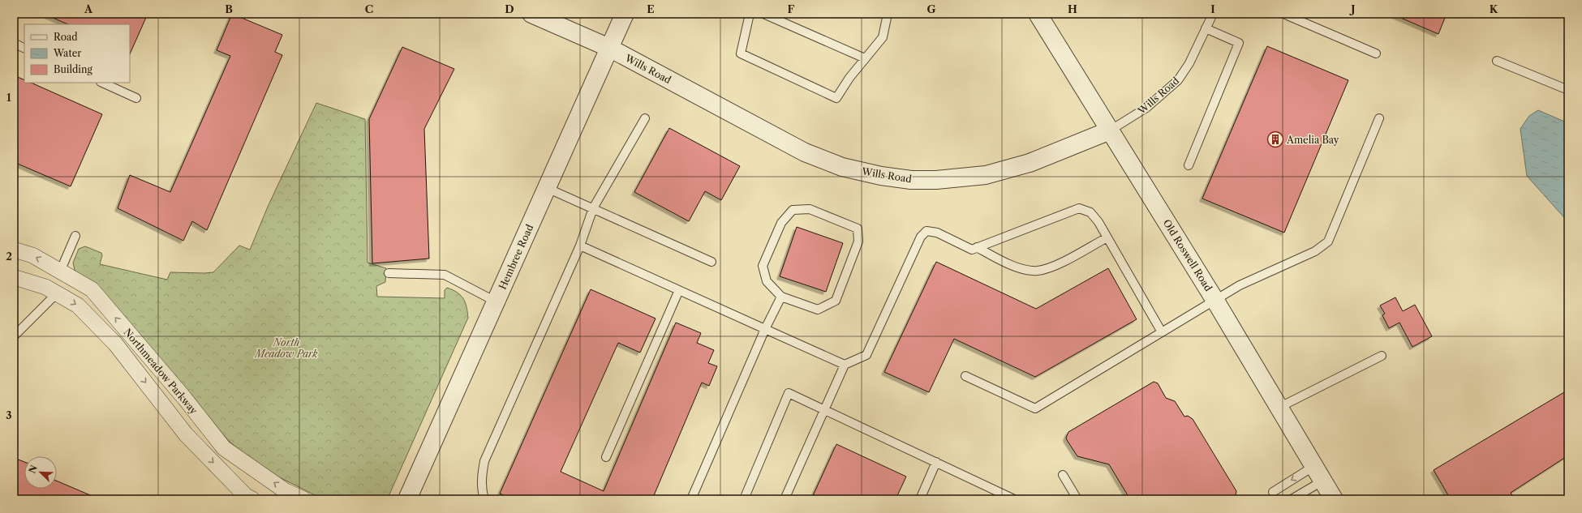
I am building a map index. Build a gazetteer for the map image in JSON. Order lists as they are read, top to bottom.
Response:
{
  "streets": {
    "street": [
      "Wills Road",
      "Old Roswell Road",
      "Hembree Road",
      "Northmeadow Parkway"
    ]
  },
  "crossings": [
    ["Wills Road", "Old Roswell Road"],
    ["Wills Road", "Hembree Road"]
  ],
  "parks": ["North Meadow Park"],
  "places": {
    "building": ["Amelia Bay"]
  },
  "legend": ["Road", "Water", "Building"],
  "north": "top left",
  "grid": {
    "columns": [
      "A",
      "B",
      "C",
      "D",
      "E",
      "F",
      "G",
      "H",
      "I",
      "J",
      "K"
    ],
    "rows": ["1", "2", "3"]
  }
}
